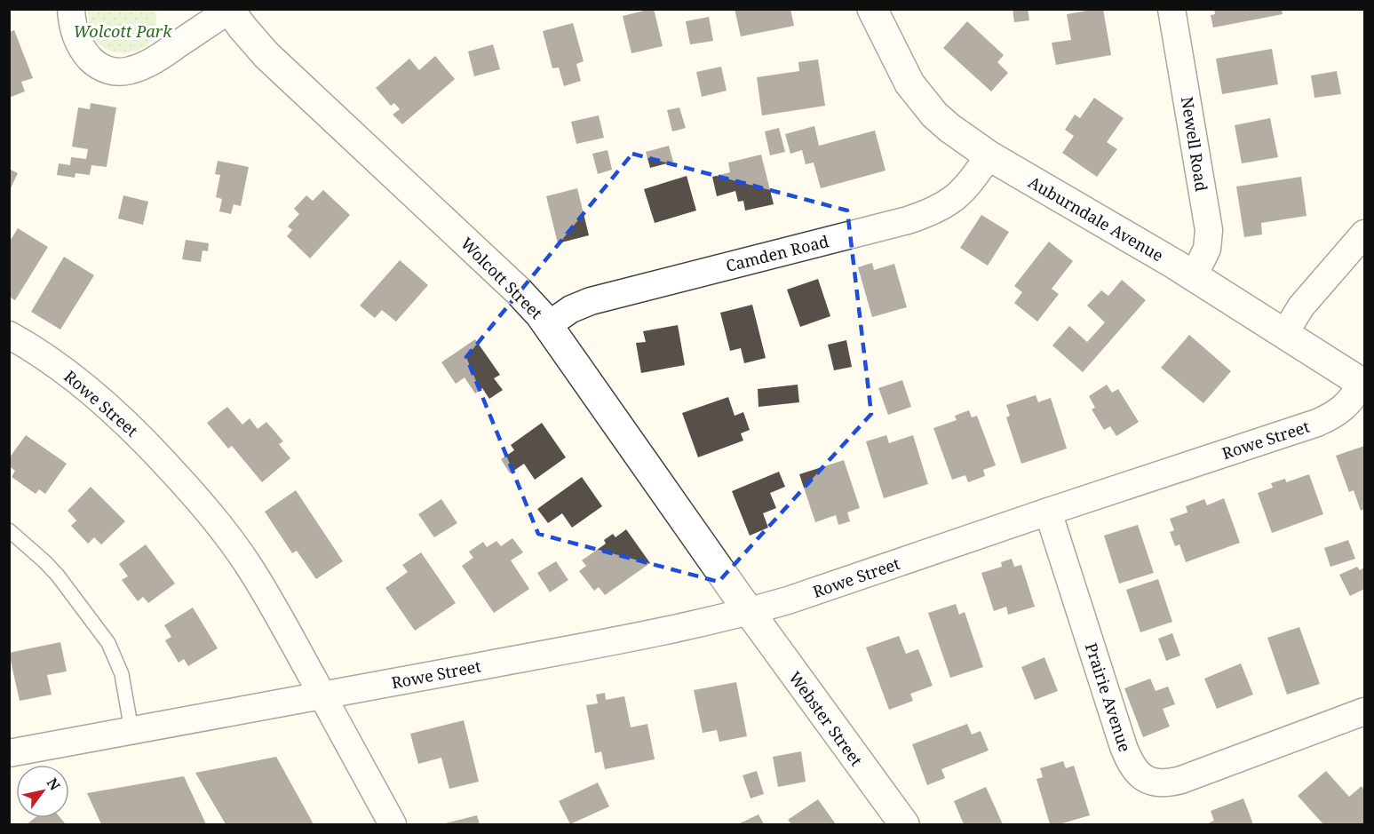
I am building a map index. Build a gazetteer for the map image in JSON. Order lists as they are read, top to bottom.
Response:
{
  "streets": {
    "street": [
      "Newell Road",
      "Auburndale Avenue",
      "Camden Road",
      "Wolcott Street",
      "Rowe Street",
      "Prairie Avenue",
      "Webster Street"
    ]
  },
  "crossings": [
    ["Newell Road", "Auburndale Avenue"],
    ["Auburndale Avenue", "Camden Road"],
    ["Auburndale Avenue", "Rowe Street"],
    ["Camden Road", "Wolcott Street"],
    ["Wolcott Street", "Rowe Street"],
    ["Wolcott Street", "Webster Street"],
    ["Rowe Street", "Prairie Avenue"],
    ["Rowe Street", "Webster Street"]
  ],
  "parks": ["Wolcott Park"],
  "north": "top right"
}
